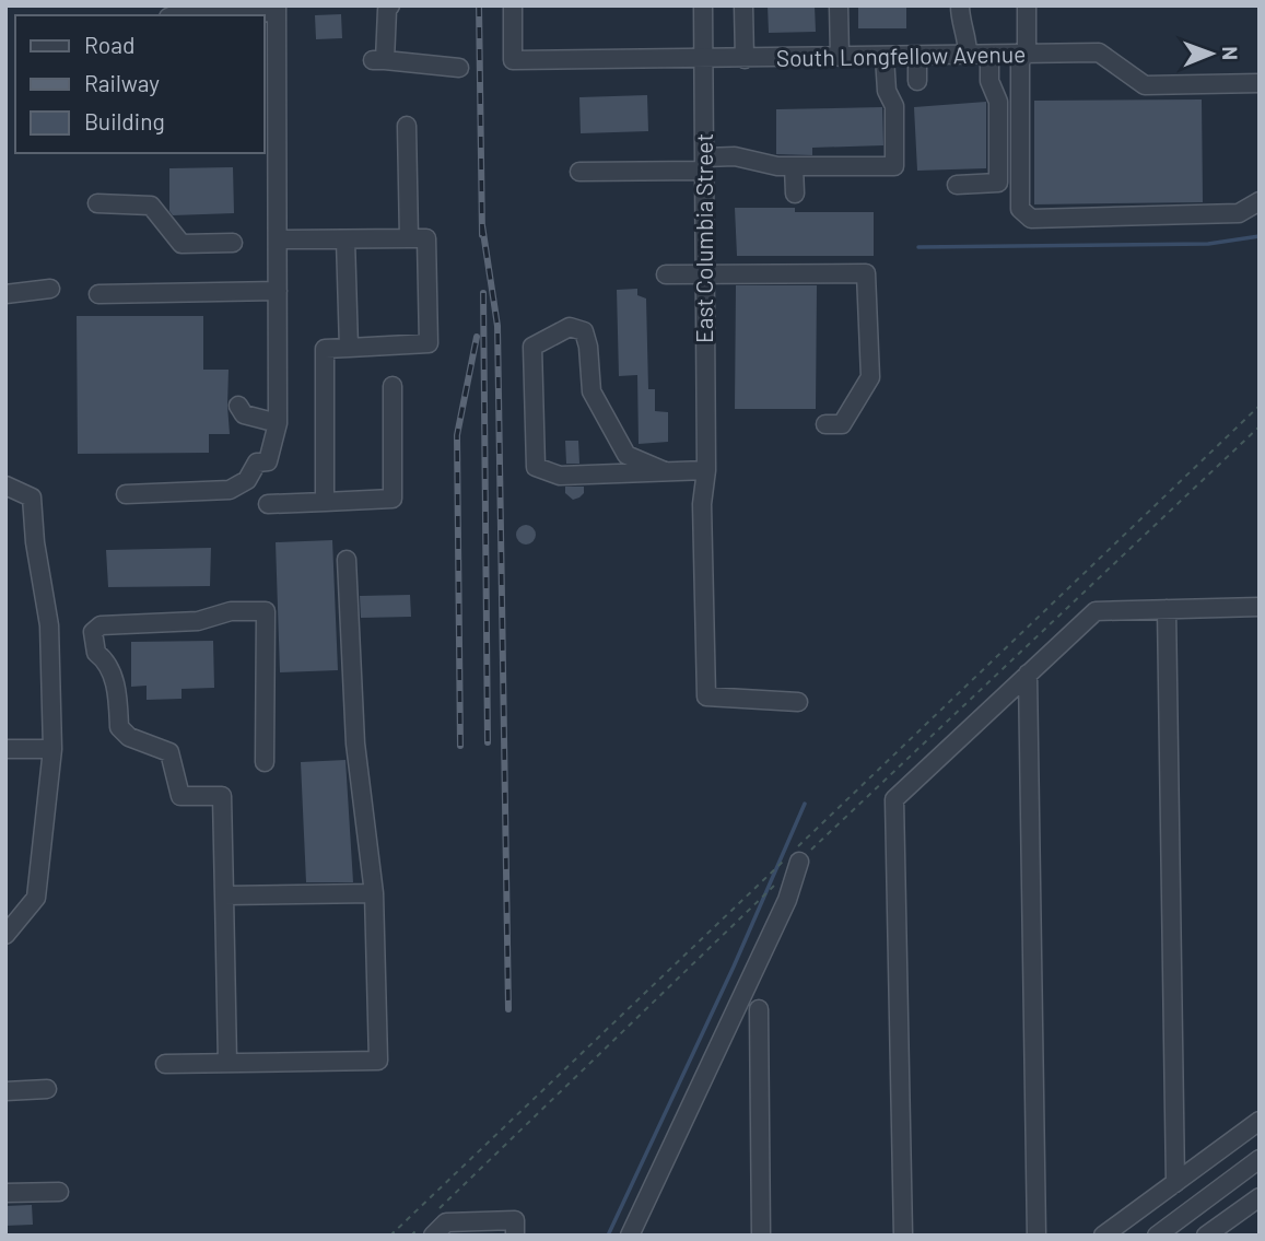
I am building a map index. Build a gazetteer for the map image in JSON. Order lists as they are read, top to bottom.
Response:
{
  "streets": {
    "street": ["South Longfellow Avenue", "East Columbia Street"]
  },
  "crossings": [
    ["South Longfellow Avenue", "East Columbia Street"]
  ],
  "legend": ["Road", "Railway", "Building"],
  "north": "right"
}
